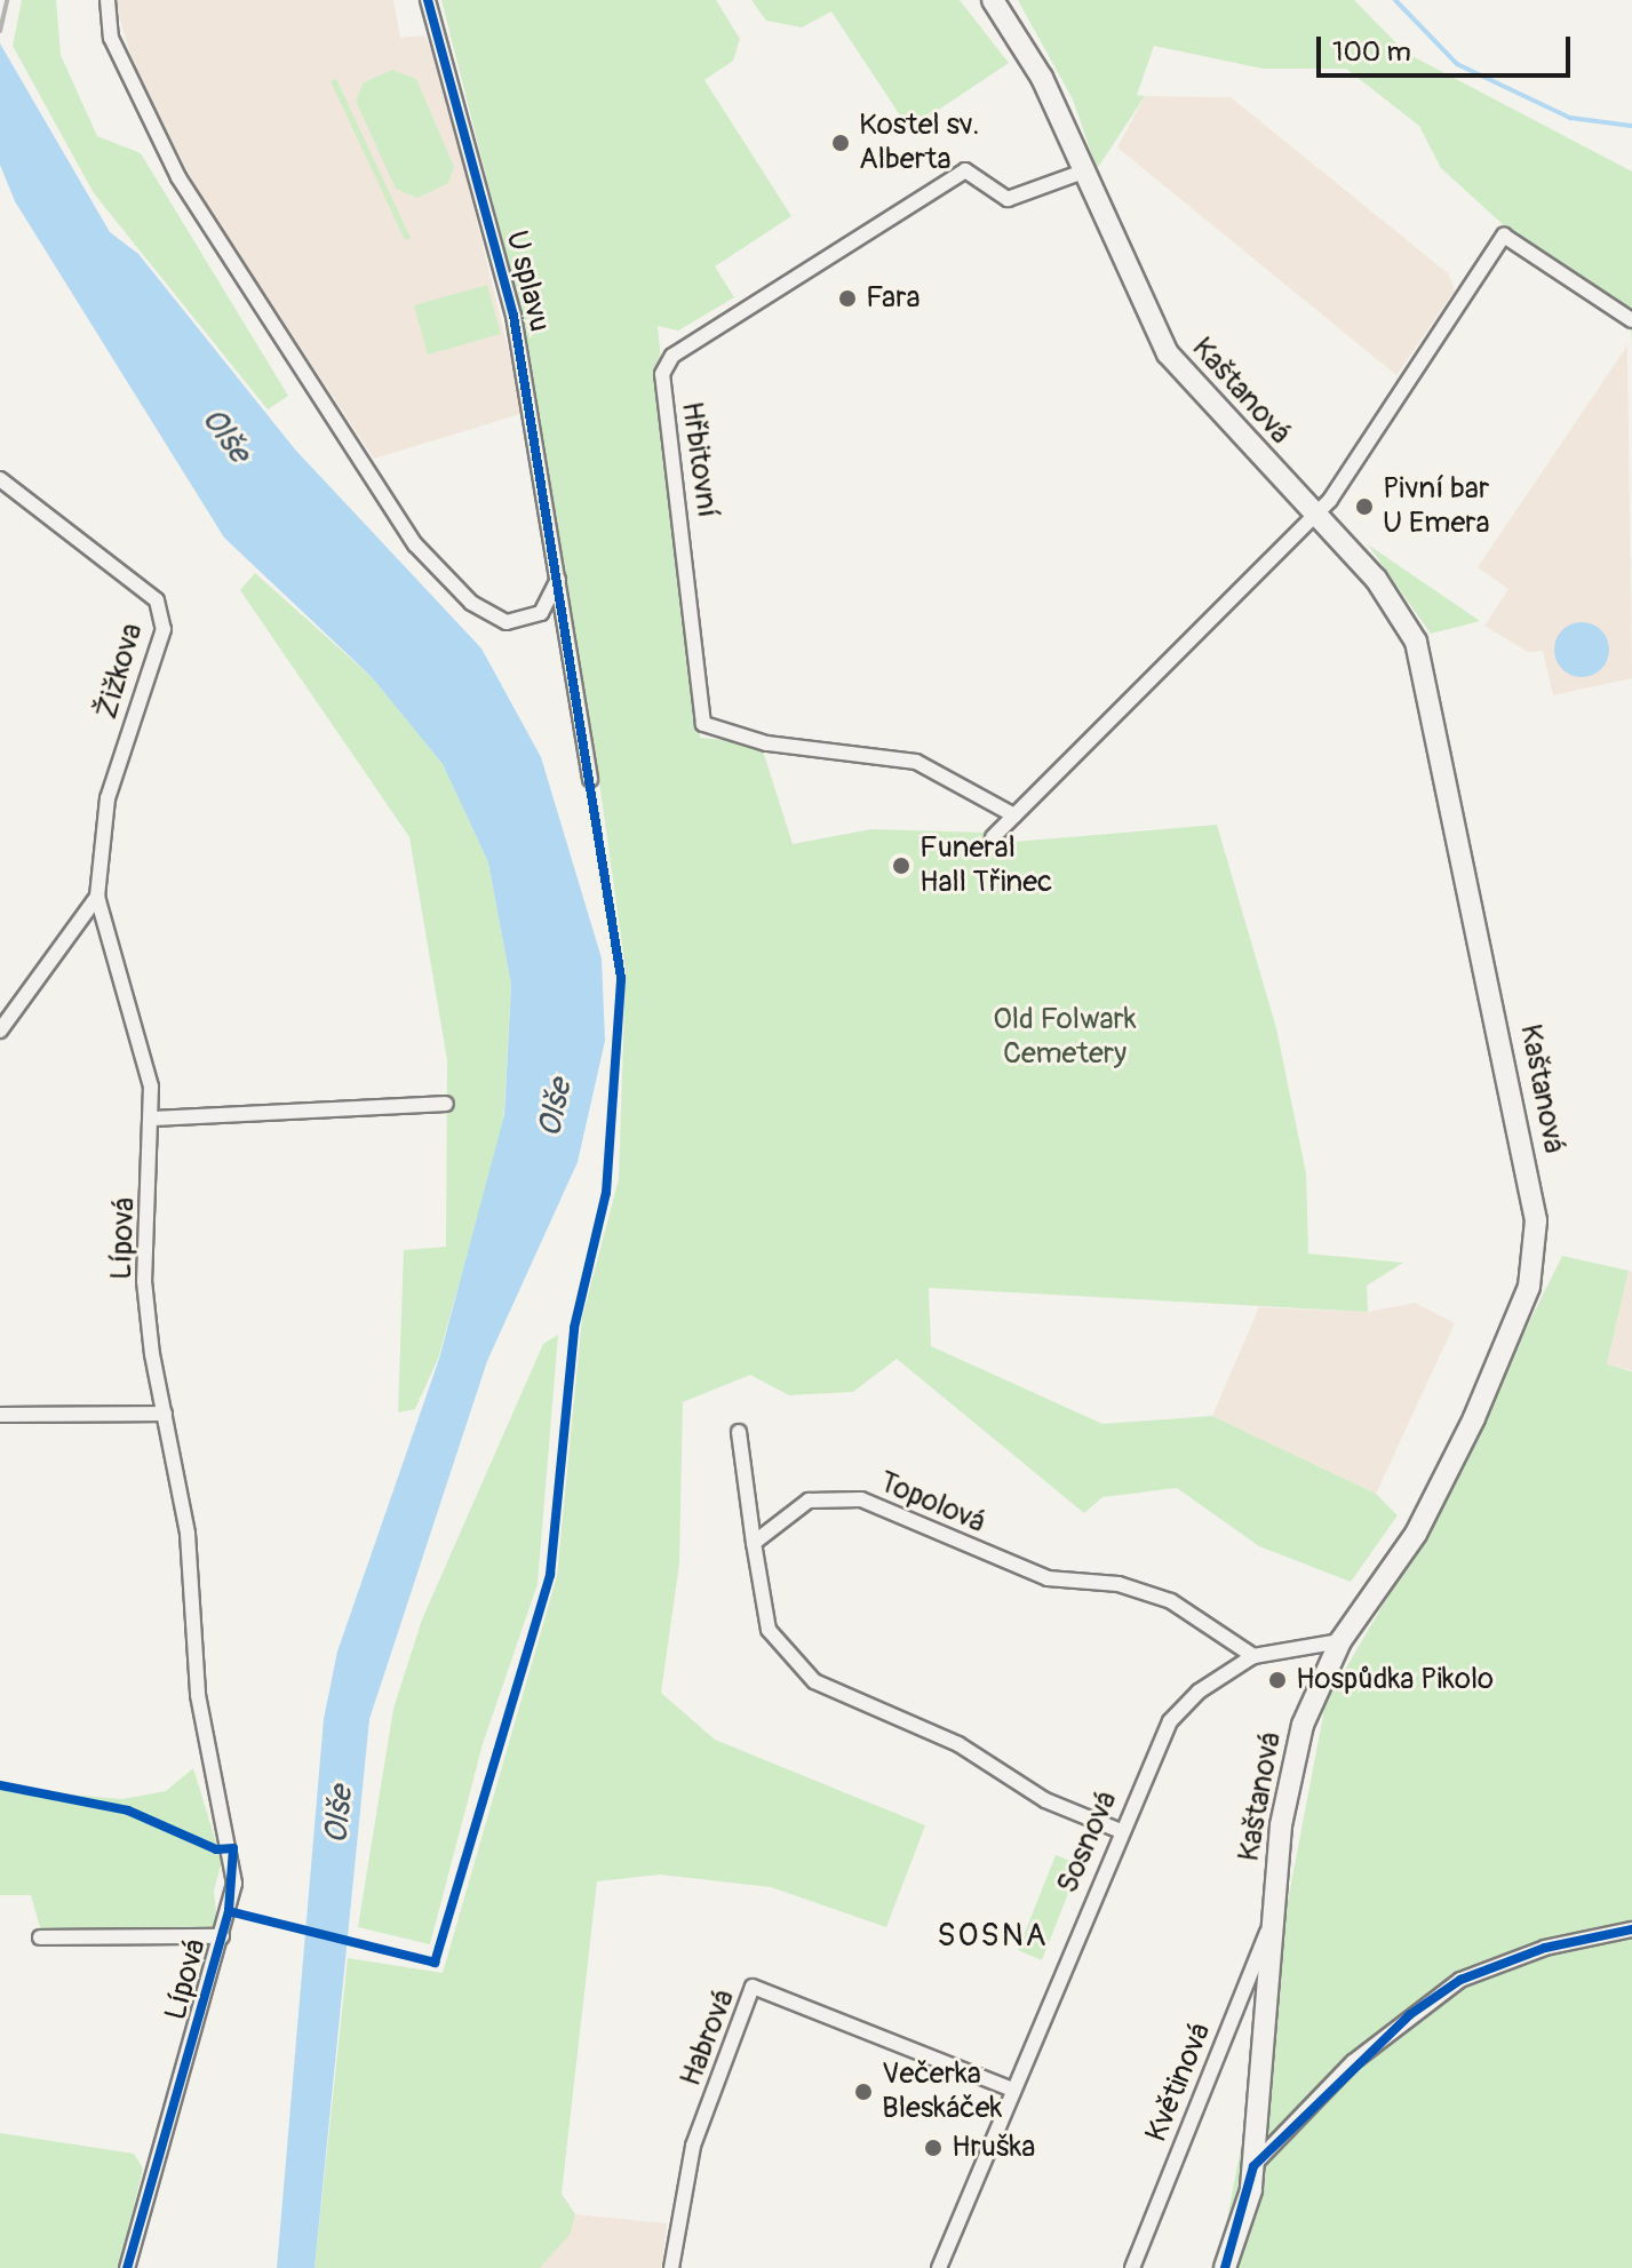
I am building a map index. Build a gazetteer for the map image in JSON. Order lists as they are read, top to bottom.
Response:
{
  "streets": {
    "street": [
      "U splavu",
      "Kaštanová",
      "Hřbitovní",
      "Žižkova",
      "Lípová",
      "Topolová",
      "Sosnová",
      "Habrová",
      "Květinová"
    ]
  },
  "crossings": [
    ["Kaštanová", "Hřbitovní"],
    ["Kaštanová", "Sosnová"],
    ["Kaštanová", "Květinová"],
    ["Žižkova", "Lípová"],
    ["Topolová", "Sosnová"],
    ["Sosnová", "Habrová"]
  ],
  "districts": ["SOSNA"],
  "water": ["Olše"],
  "parks": ["Old Folwark Cemetery"],
  "places": [
    "Kostel sv. Alberta",
    "Fara",
    "Pivní bar U Emera",
    "Funeral Hall Třinec",
    "Hospůdka Pikolo",
    "Večerka Bleskáček",
    "Hruška"
  ],
  "scale_bar": "100 m"
}
